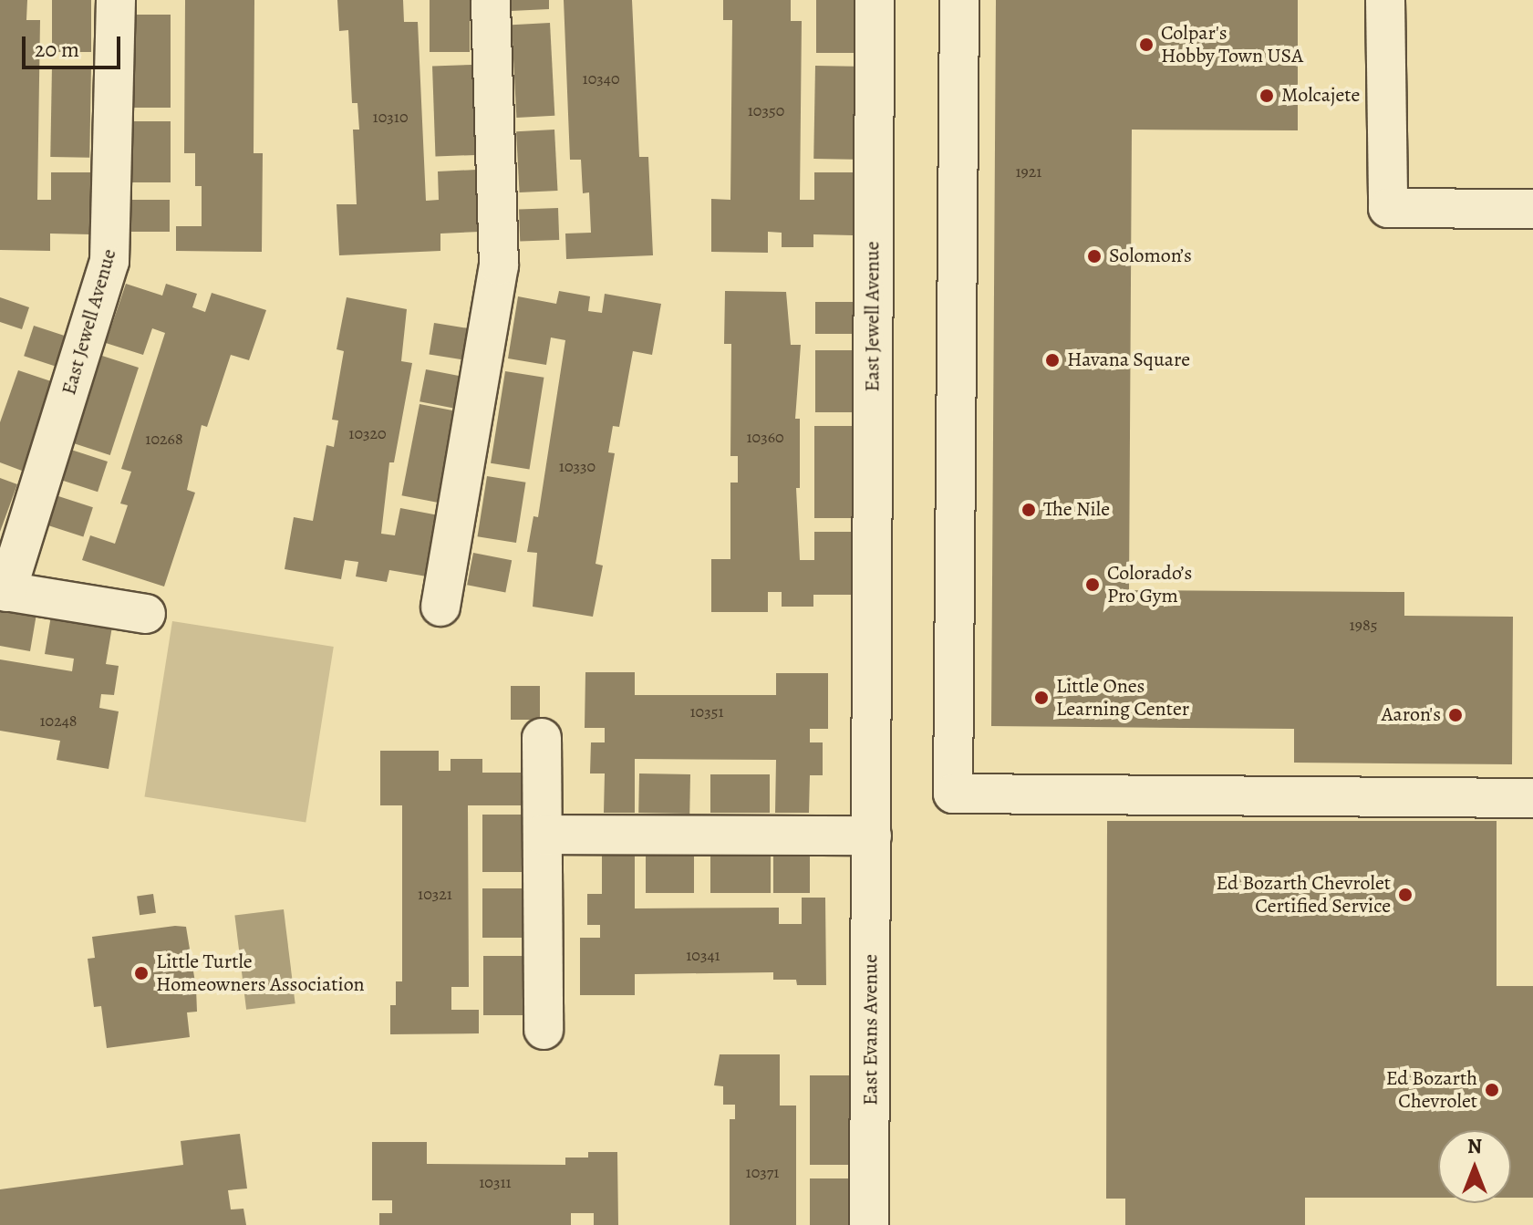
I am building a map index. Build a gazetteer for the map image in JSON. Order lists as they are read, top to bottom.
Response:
{
  "streets": {
    "lane": ["East Jewell Avenue", "East Evans Avenue"]
  },
  "crossings": [
    ["East Jewell Avenue", "East Evans Avenue"]
  ],
  "places": [
    "Colpar's Hobby Town USA",
    "Molcajete",
    "Solomon’s",
    "Havana Square",
    "The Nile",
    "Colorado’s Pro Gym",
    "Little Ones Learning Center",
    "Aaron's",
    "Ed Bozarth Chevrolet Certified Service",
    "Little Turtle Homeowners Association",
    "Ed Bozarth Chevrolet"
  ],
  "house_numbers": [
    "10340",
    "10350",
    "10310",
    "1921",
    "10320",
    "10360",
    "10268",
    "10330",
    "1985",
    "10351",
    "10248",
    "10321",
    "10341",
    "10371",
    "10311"
  ],
  "scale_bar": "20 m",
  "north": "top"
}
